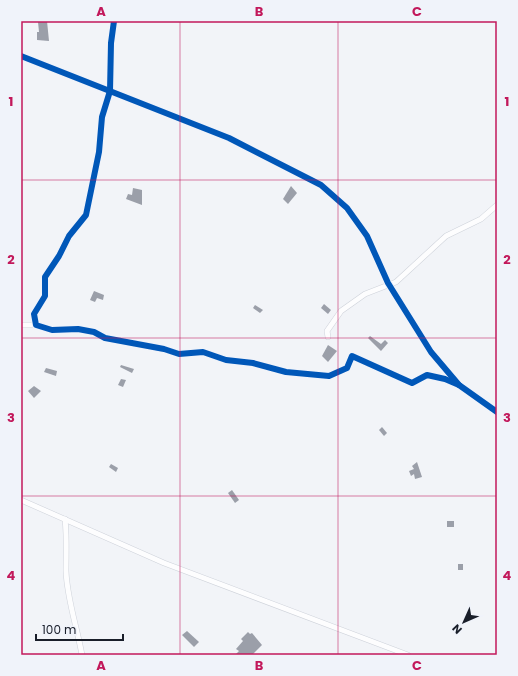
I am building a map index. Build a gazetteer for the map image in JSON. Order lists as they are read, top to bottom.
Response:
{
  "scale_bar": "100 m",
  "north": "bottom left",
  "grid": {
    "columns": ["A", "B", "C"],
    "rows": [
      "1",
      "2",
      "3",
      "4"
    ]
  }
}
